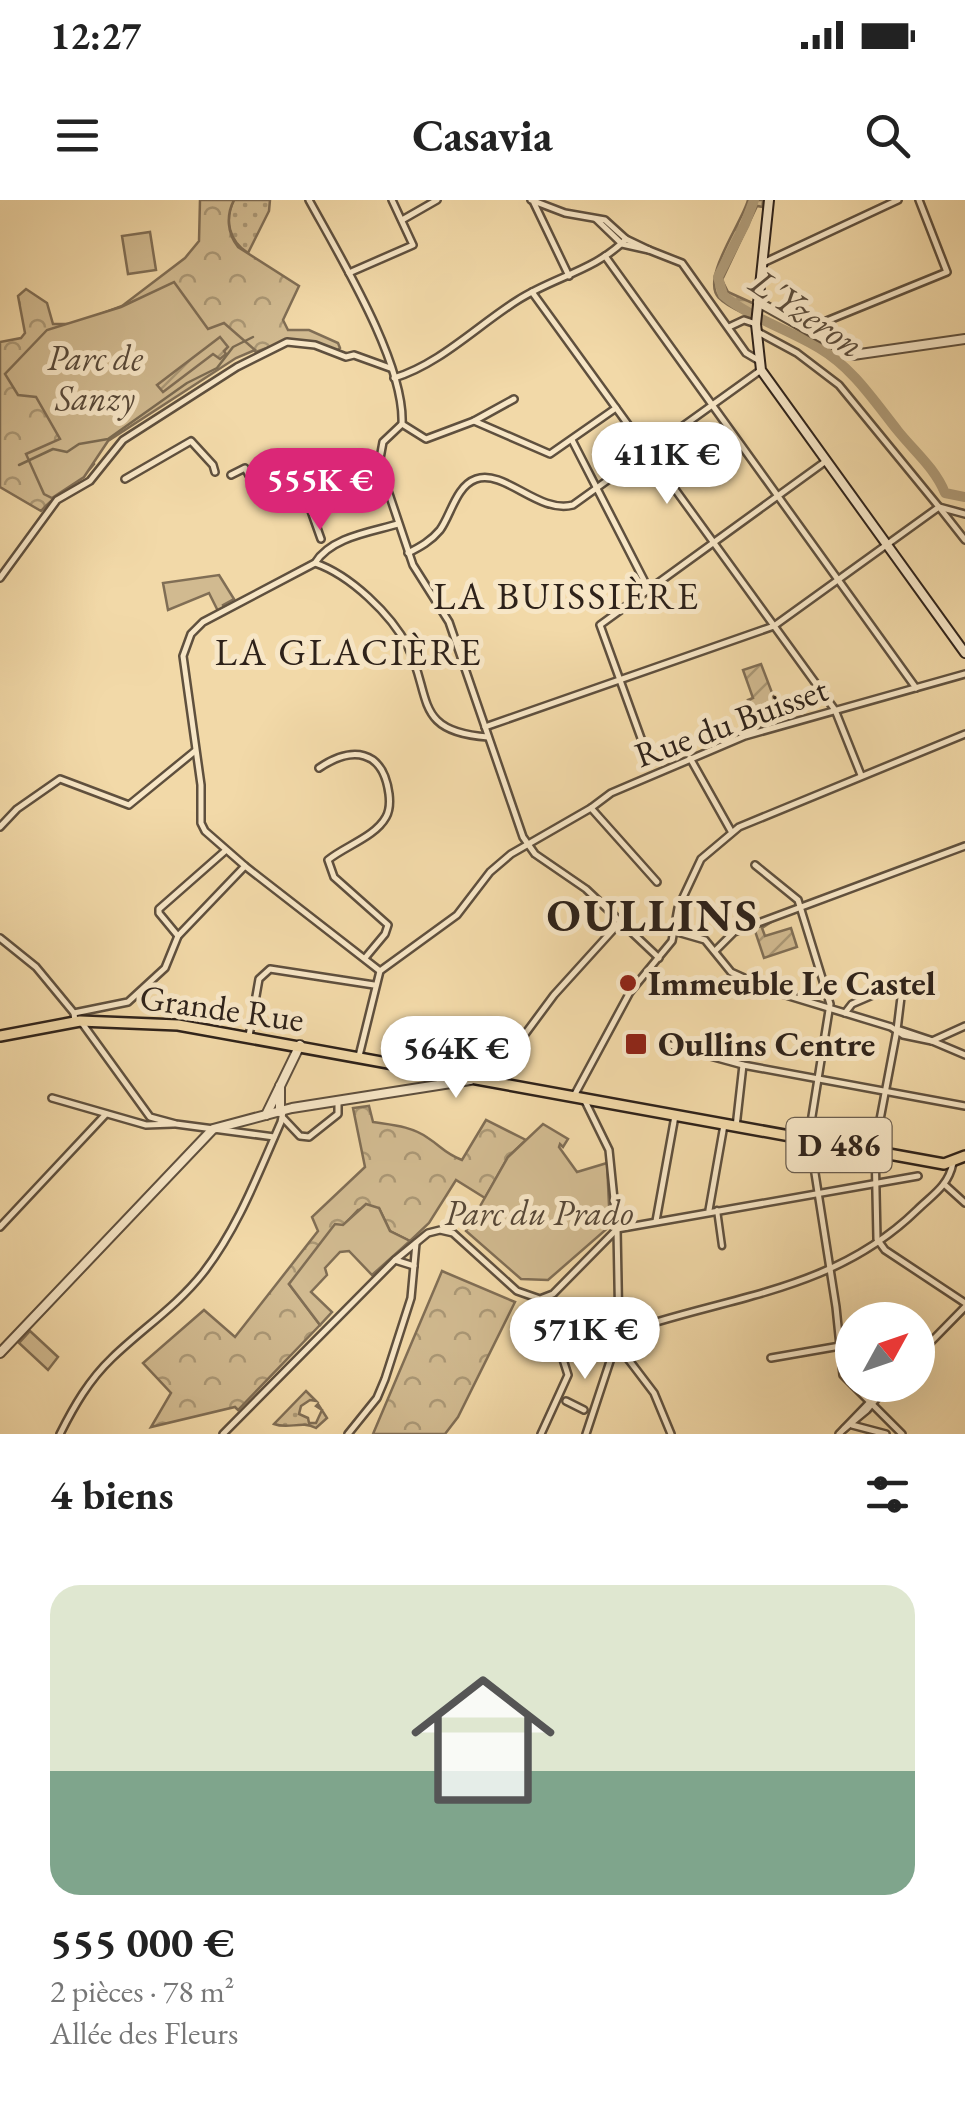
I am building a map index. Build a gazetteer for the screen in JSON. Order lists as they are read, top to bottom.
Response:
{
  "streets": {
    "main road": ["Grande Rue", "D 486"],
    "street": ["Rue du Buisset"]
  },
  "districts": ["LA BUISSIÈRE", "LA GLACIÈRE", "OULLINS"],
  "water": ["L'Yzeron"],
  "parks": ["Parc de Sanzy", "Parc du Prado"],
  "places": {
    "other": ["Immeuble Le Castel"],
    "transit": ["Oullins Centre"]
  },
  "north": "top right",
  "page": {
    "status": "12:27",
    "header": "Casavia",
    "price": [
      "411K €",
      "555K €",
      "564K €",
      "571K €"
    ],
    "heading": "4 biens",
    "list": [
      {
        "name": "555 000 €",
        "note": "2 pièces · 78 m² · Allée des Fleurs"
      }
    ]
  }
}
